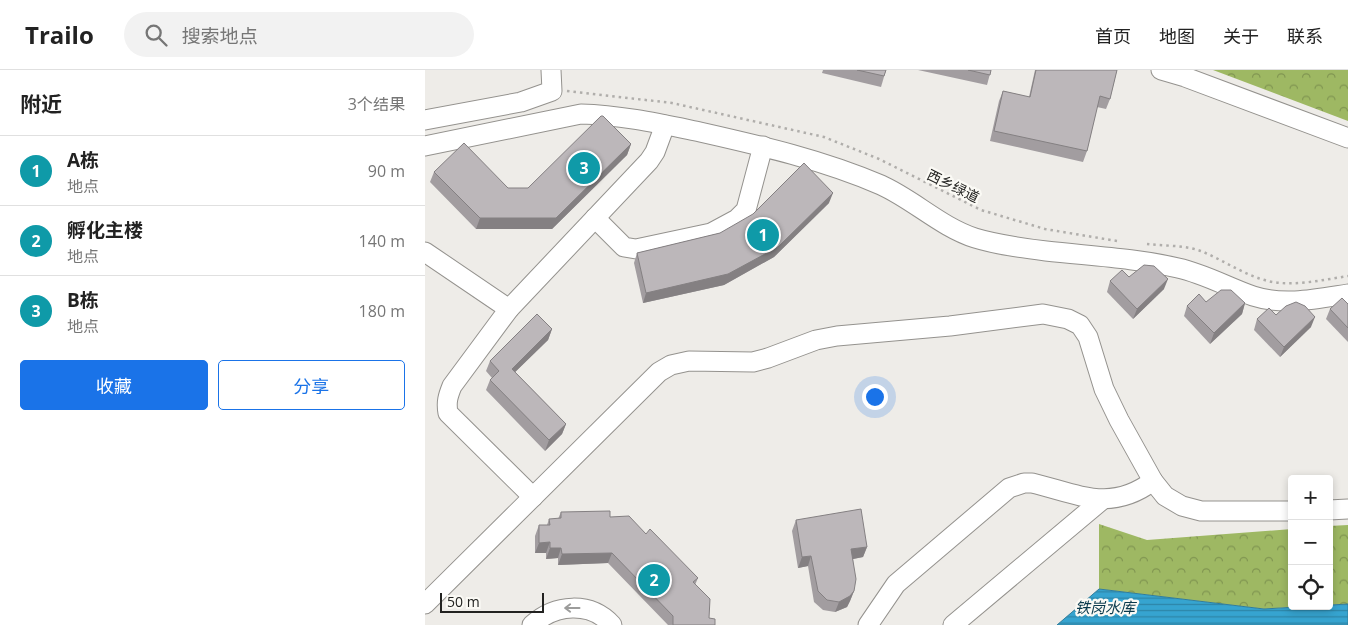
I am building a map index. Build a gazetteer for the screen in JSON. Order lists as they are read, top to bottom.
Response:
{
  "streets": {
    "path": ["西乡绿道"]
  },
  "water": ["铁岗水库"],
  "scale_bar": "50 m",
  "page": {
    "header": "Trailo",
    "search": "搜索地点",
    "nav": [
      "首页",
      "地图",
      "关于",
      "联系"
    ],
    "heading": ["附近", "3个结果"],
    "list": [
      {
        "mark": "1",
        "name": "A栋",
        "note": "地点",
        "value": "90 m"
      },
      {
        "mark": "2",
        "name": "孵化主楼",
        "note": "地点",
        "value": "140 m"
      },
      {
        "mark": "3",
        "name": "B栋",
        "note": "地点",
        "value": "180 m"
      }
    ],
    "pins": ["3", "1", "2"],
    "buttons": ["收藏", "分享"],
    "map_buttons": ["+", "−"],
    "scale": "50 m"
  }
}
